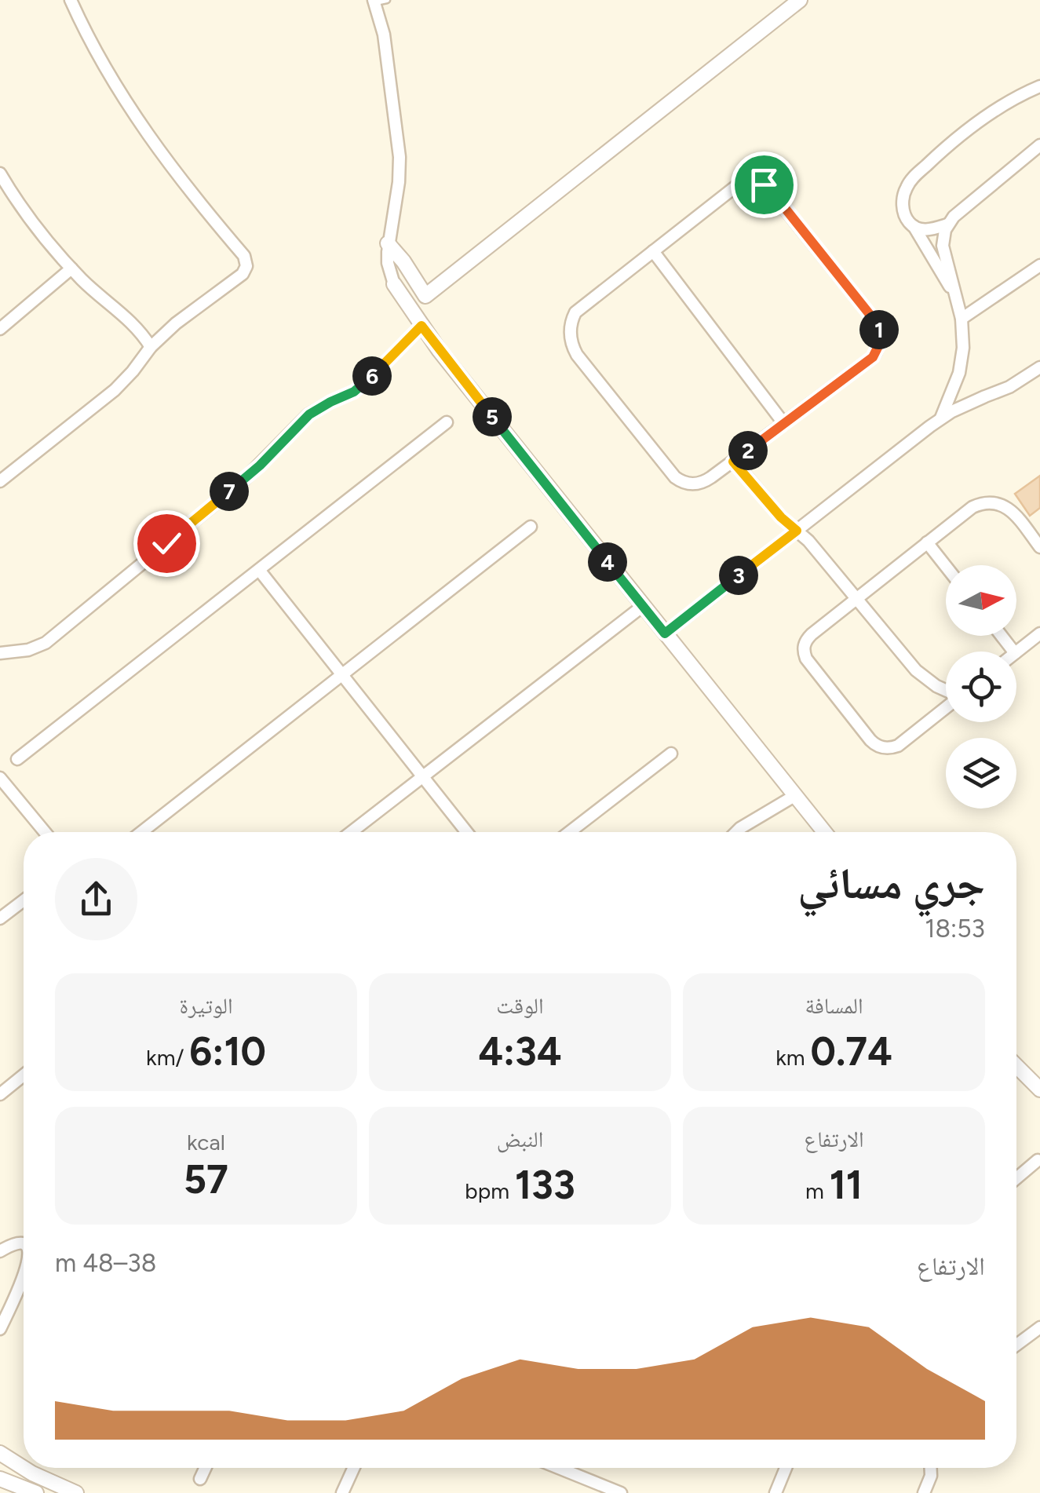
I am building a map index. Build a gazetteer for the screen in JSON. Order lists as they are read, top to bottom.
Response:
{
  "north": "right",
  "page": {
    "pins": [
      "1",
      "6",
      "5",
      "2",
      "7",
      "4",
      "3"
    ],
    "heading": ["جري مسائي", "18:53"],
    "stats": [
      ["المسافة", "0.74 km"],
      ["الوقت", "4:34"],
      ["الوتيرة", "6:10 /km"],
      ["الارتفاع", "11 m"],
      ["النبض", "133 bpm"],
      ["kcal", "57"]
    ],
    "chart": ["الارتفاع", "38–48 m"]
  }
}
